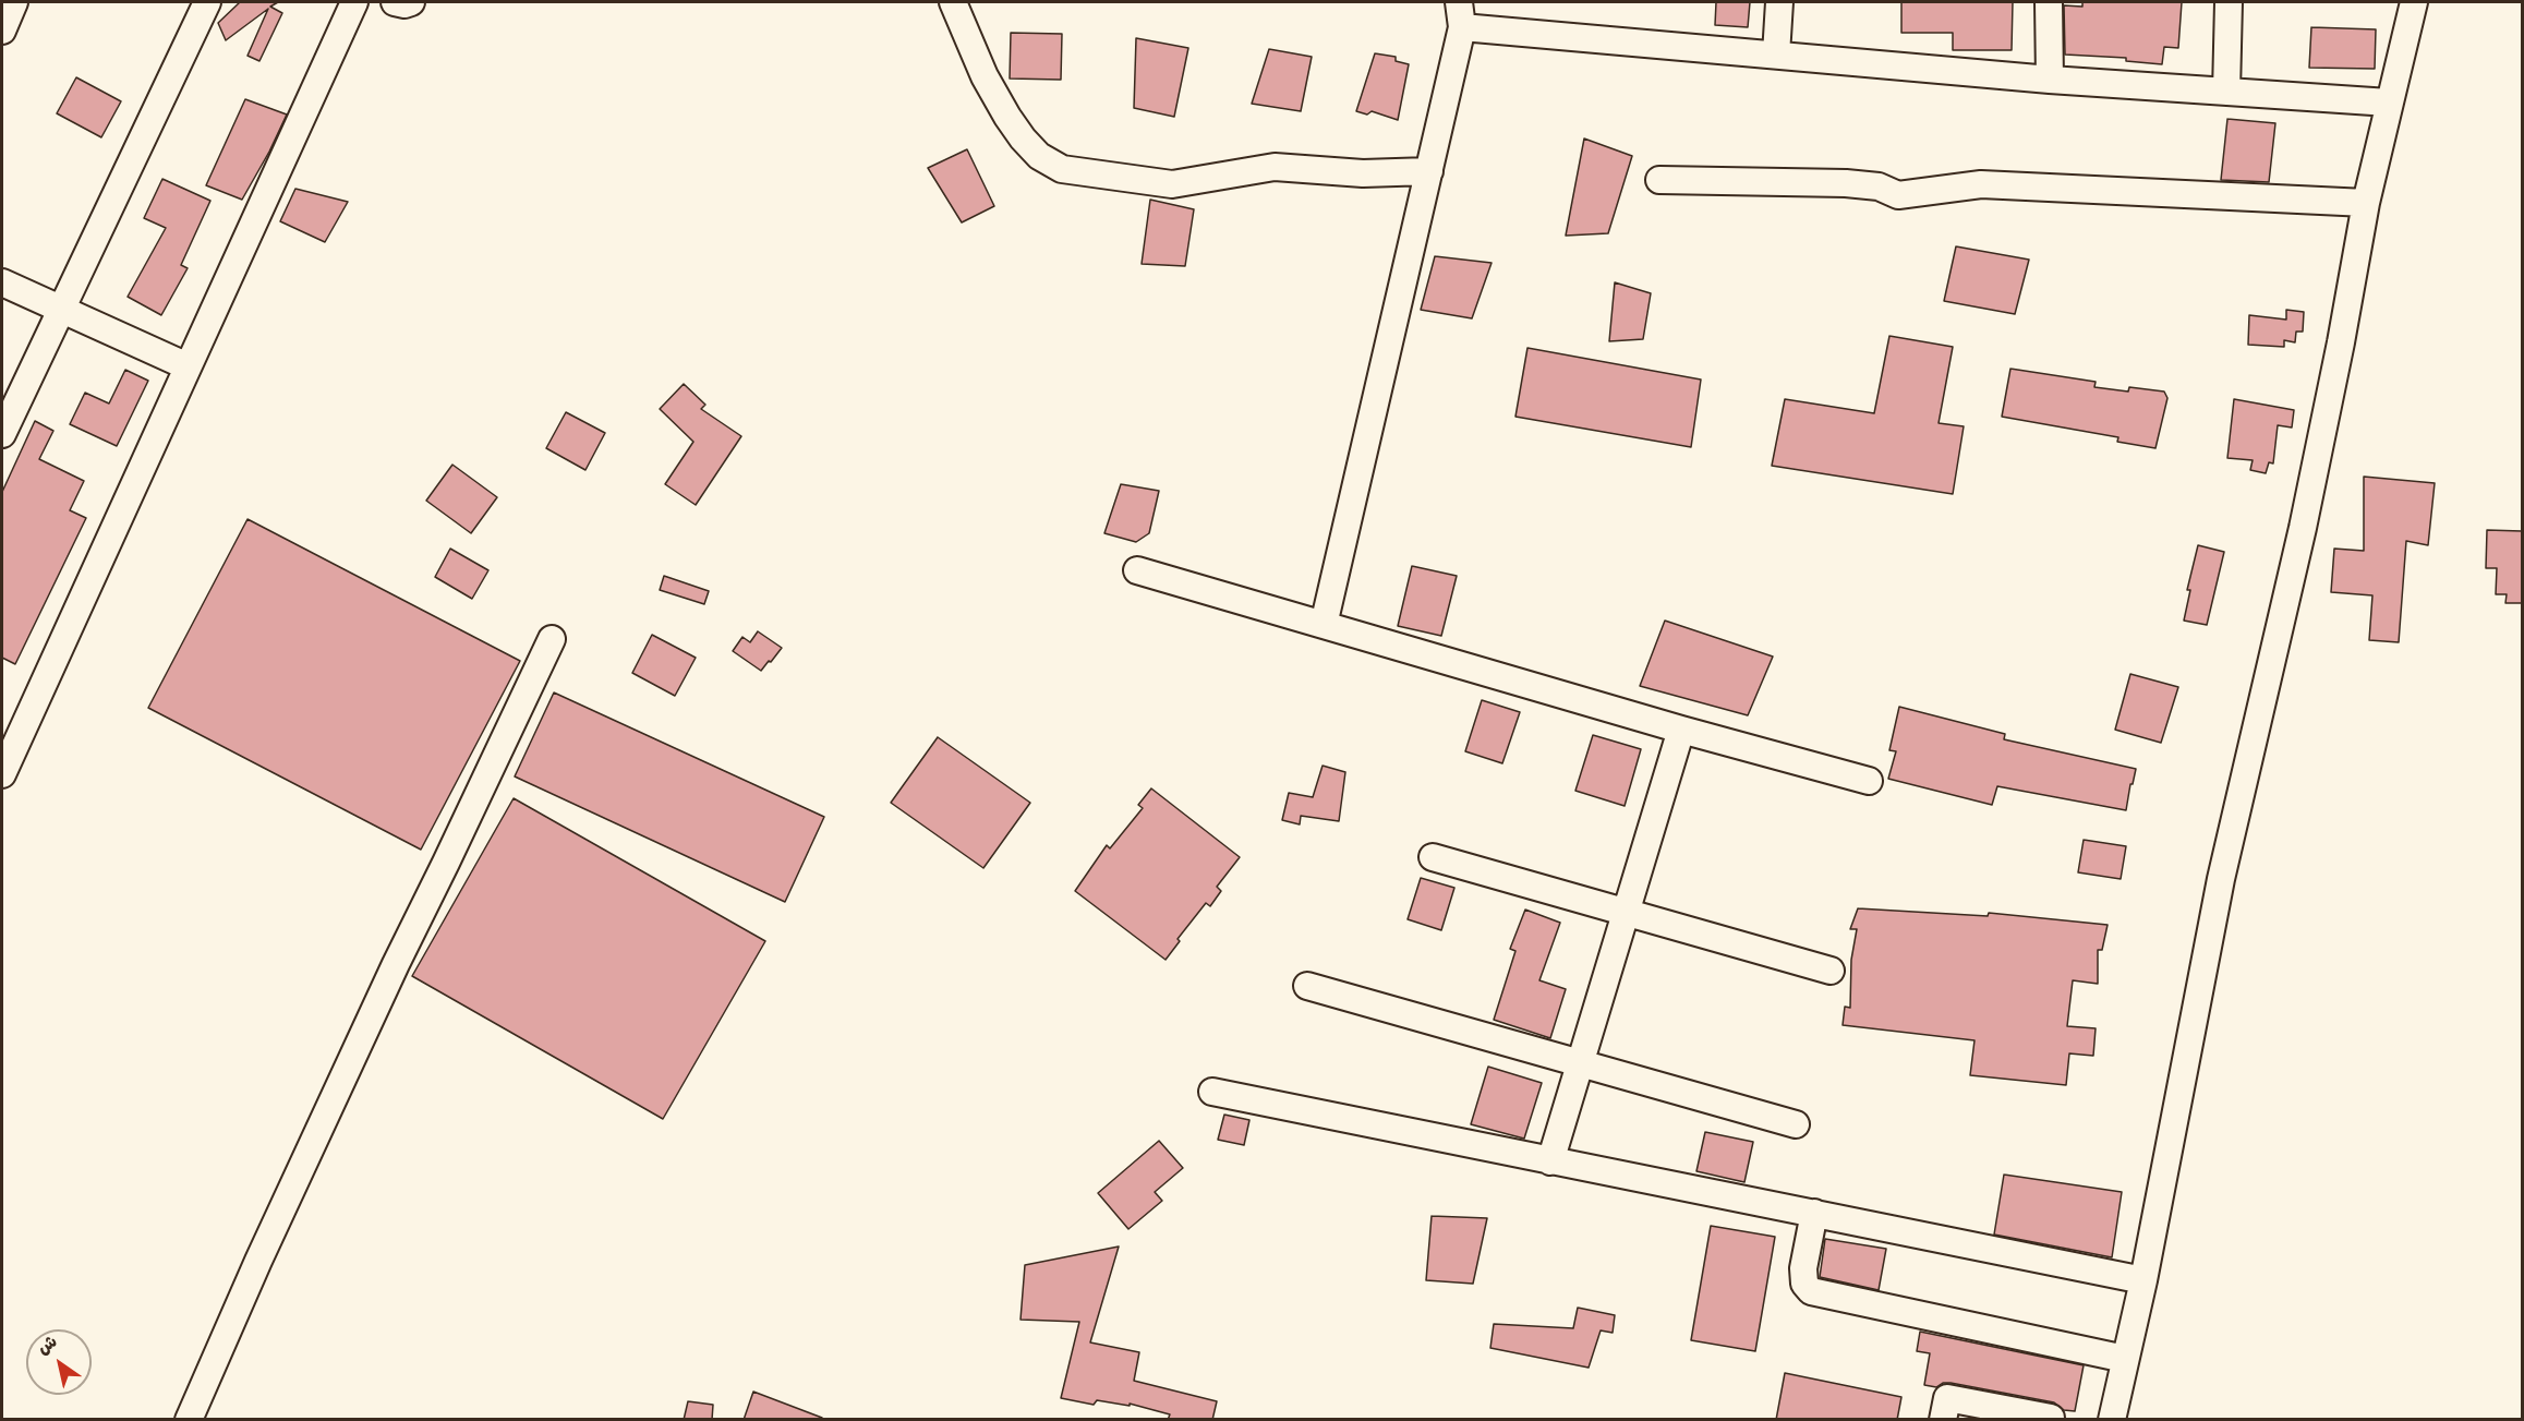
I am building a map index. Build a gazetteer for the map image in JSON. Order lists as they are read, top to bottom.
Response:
{
  "north": "top left"
}
